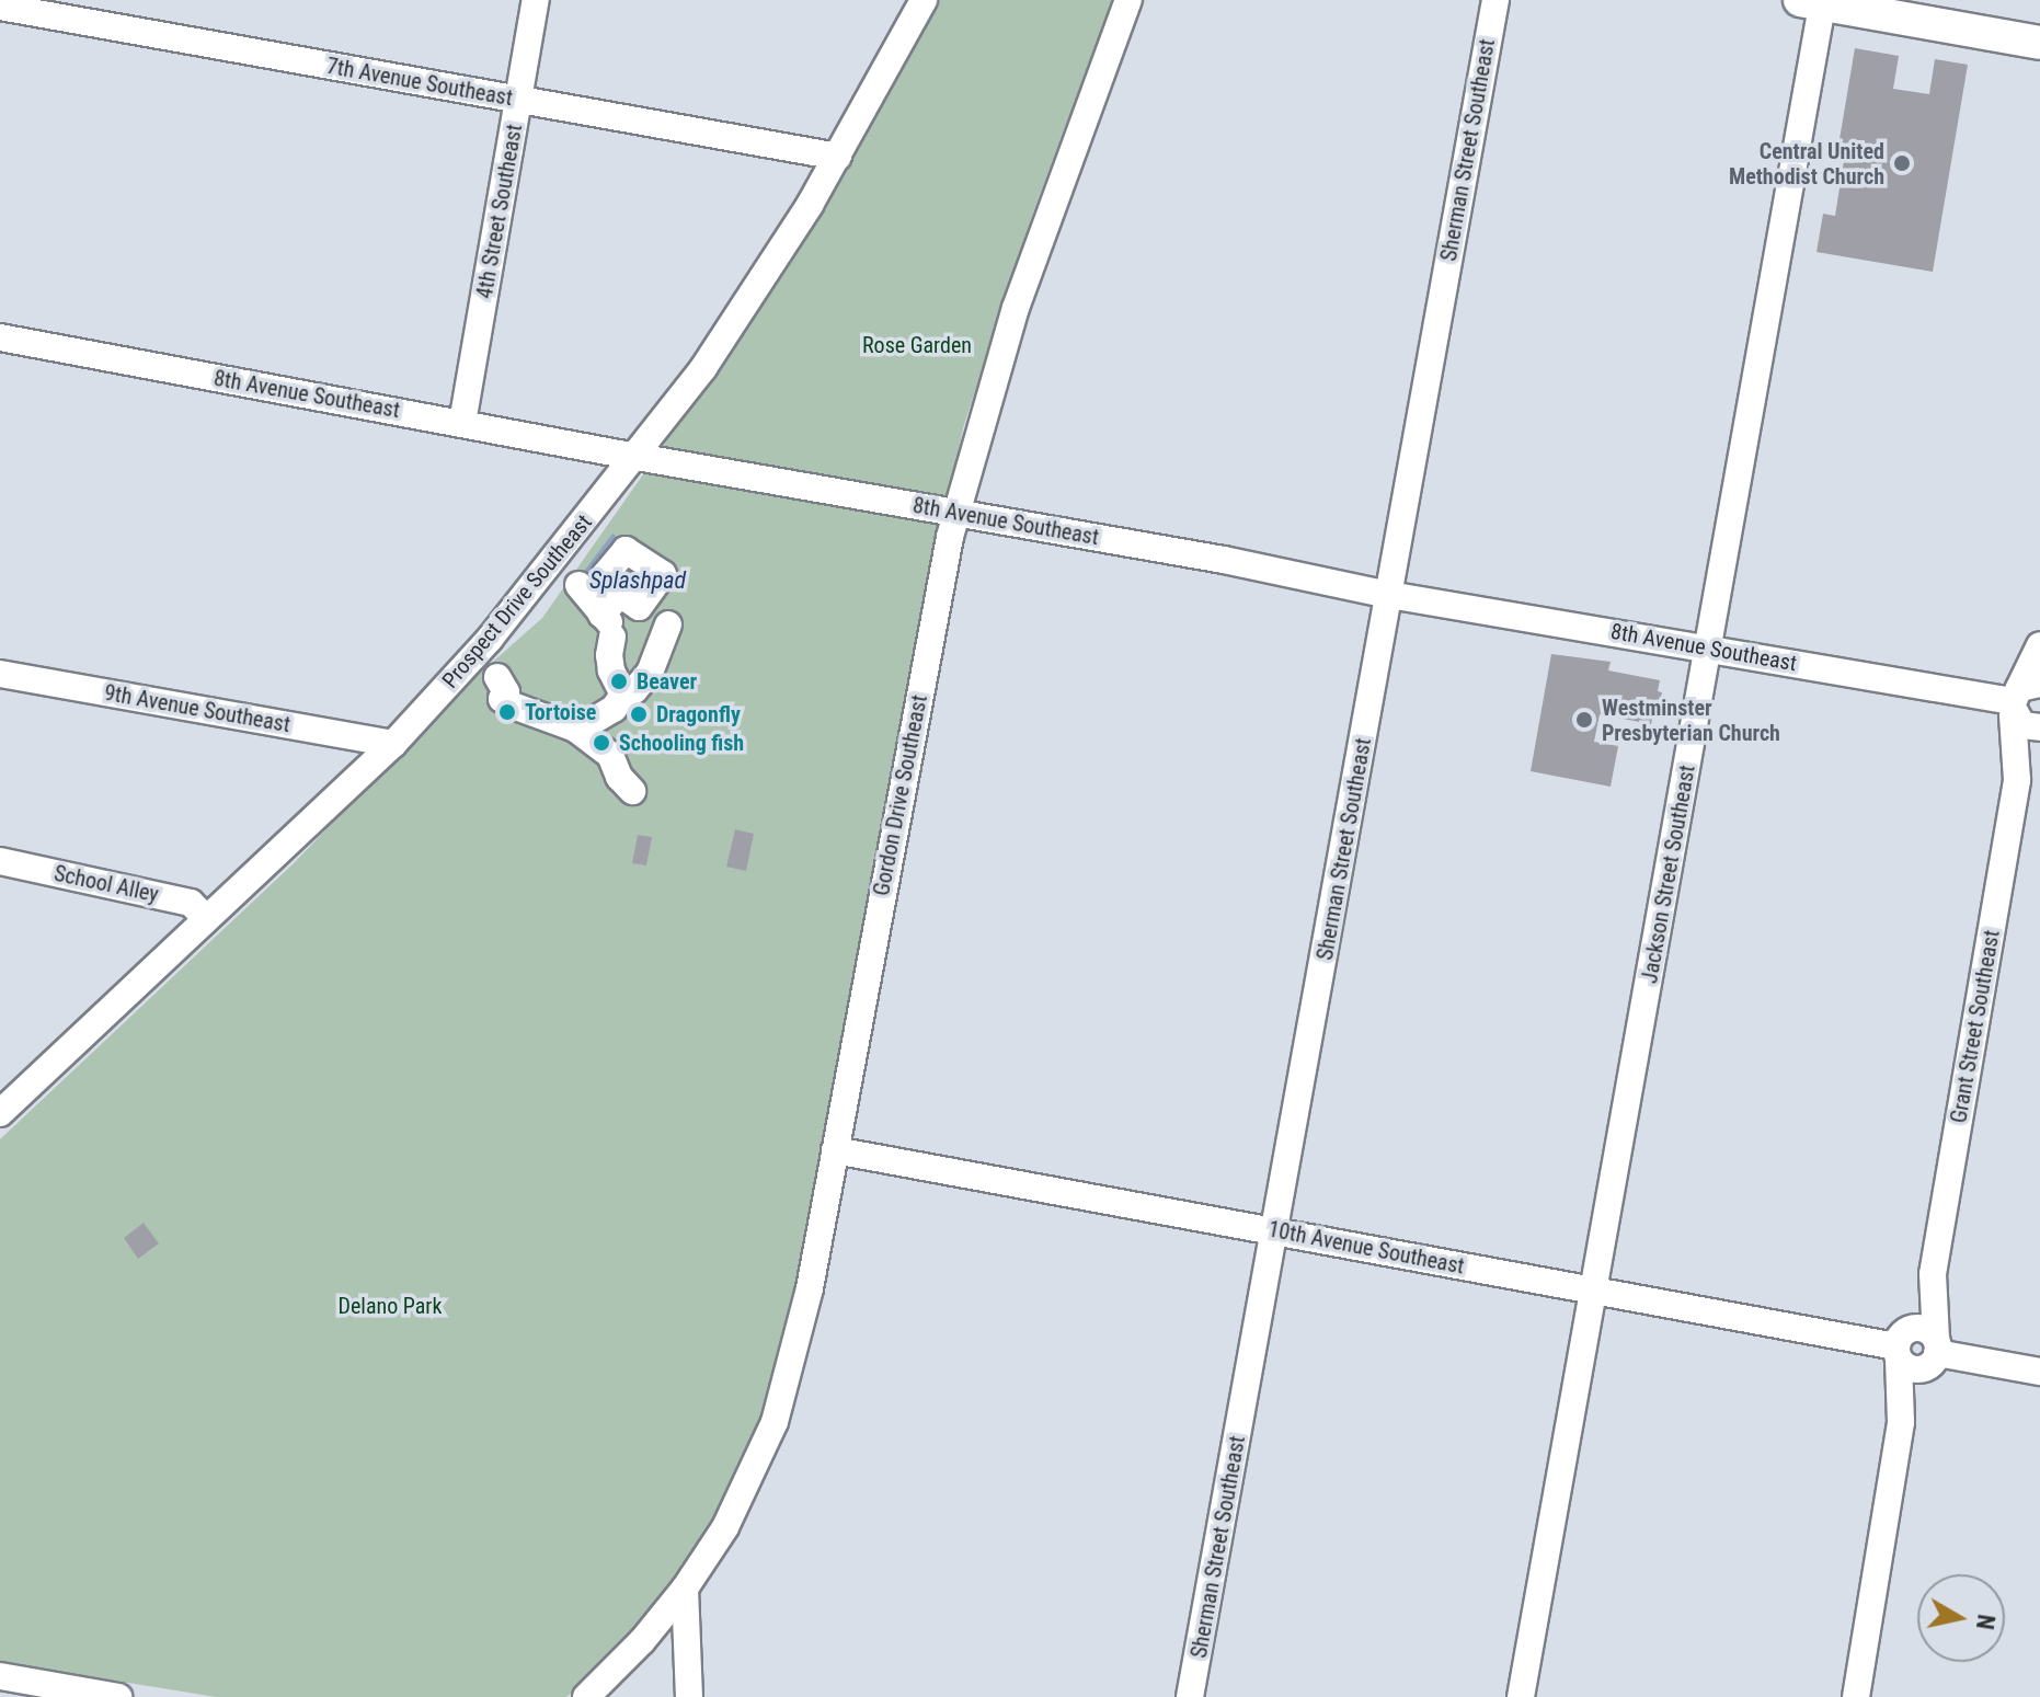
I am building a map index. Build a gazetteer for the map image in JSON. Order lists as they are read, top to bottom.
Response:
{
  "streets": {
    "street": [
      "7th Avenue Southeast",
      "Sherman Street Southeast",
      "4th Street Southeast",
      "8th Avenue Southeast",
      "Prospect Drive Southeast",
      "9th Avenue Southeast",
      "Gordon Drive Southeast",
      "Jackson Street Southeast",
      "School Alley",
      "Grant Street Southeast",
      "10th Avenue Southeast"
    ]
  },
  "crossings": [
    ["7th Avenue Southeast", "4th Street Southeast"],
    ["7th Avenue Southeast", "Prospect Drive Southeast"],
    ["Sherman Street Southeast", "8th Avenue Southeast"],
    ["Sherman Street Southeast", "10th Avenue Southeast"],
    ["4th Street Southeast", "8th Avenue Southeast"],
    ["8th Avenue Southeast", "Prospect Drive Southeast"],
    ["8th Avenue Southeast", "Gordon Drive Southeast"],
    ["8th Avenue Southeast", "Jackson Street Southeast"],
    ["8th Avenue Southeast", "Grant Street Southeast"],
    ["Prospect Drive Southeast", "9th Avenue Southeast"],
    ["Prospect Drive Southeast", "School Alley"],
    ["Gordon Drive Southeast", "10th Avenue Southeast"],
    ["Jackson Street Southeast", "10th Avenue Southeast"],
    ["Grant Street Southeast", "10th Avenue Southeast"]
  ],
  "water": ["Splashpad"],
  "parks": ["Rose Garden", "Delano Park"],
  "places": [
    "Central United Methodist Church",
    "Beaver",
    "Tortoise",
    "Dragonfly",
    "Westminster Presbyterian Church",
    "Schooling fish"
  ],
  "north": "right"
}
